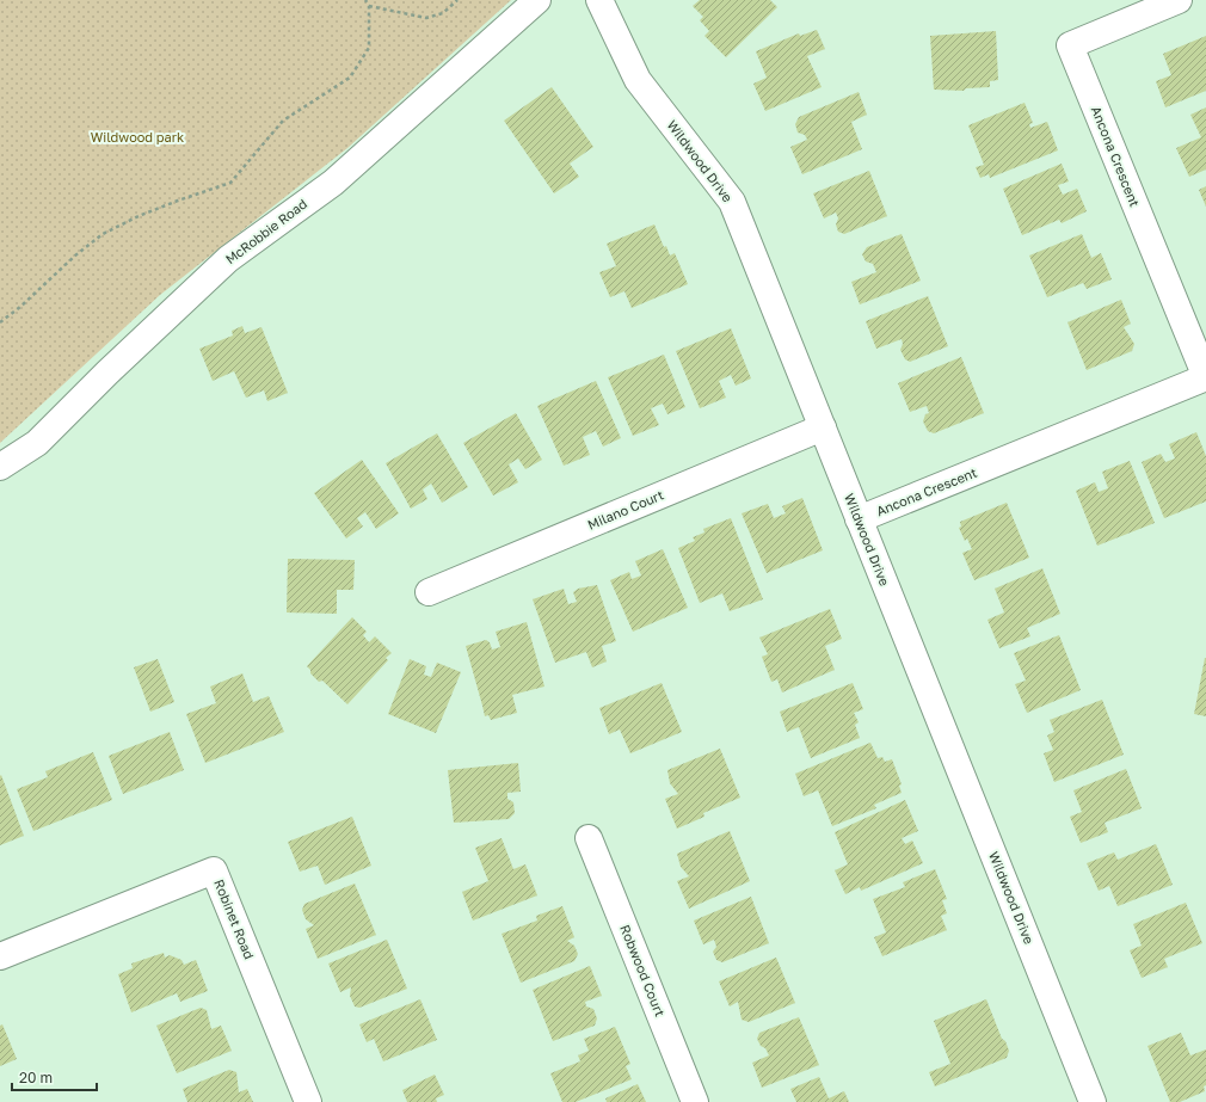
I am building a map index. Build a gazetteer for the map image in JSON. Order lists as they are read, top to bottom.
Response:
{
  "streets": {
    "street": [
      "Ancona Crescent",
      "Wildwood Drive",
      "McRobbie Road",
      "Milano Court",
      "Robinet Road",
      "Robwood Court"
    ]
  },
  "crossings": [
    ["Ancona Crescent", "Wildwood Drive"],
    ["Wildwood Drive", "Milano Court"]
  ],
  "parks": ["Wildwood park"],
  "scale_bar": "20 m"
}
